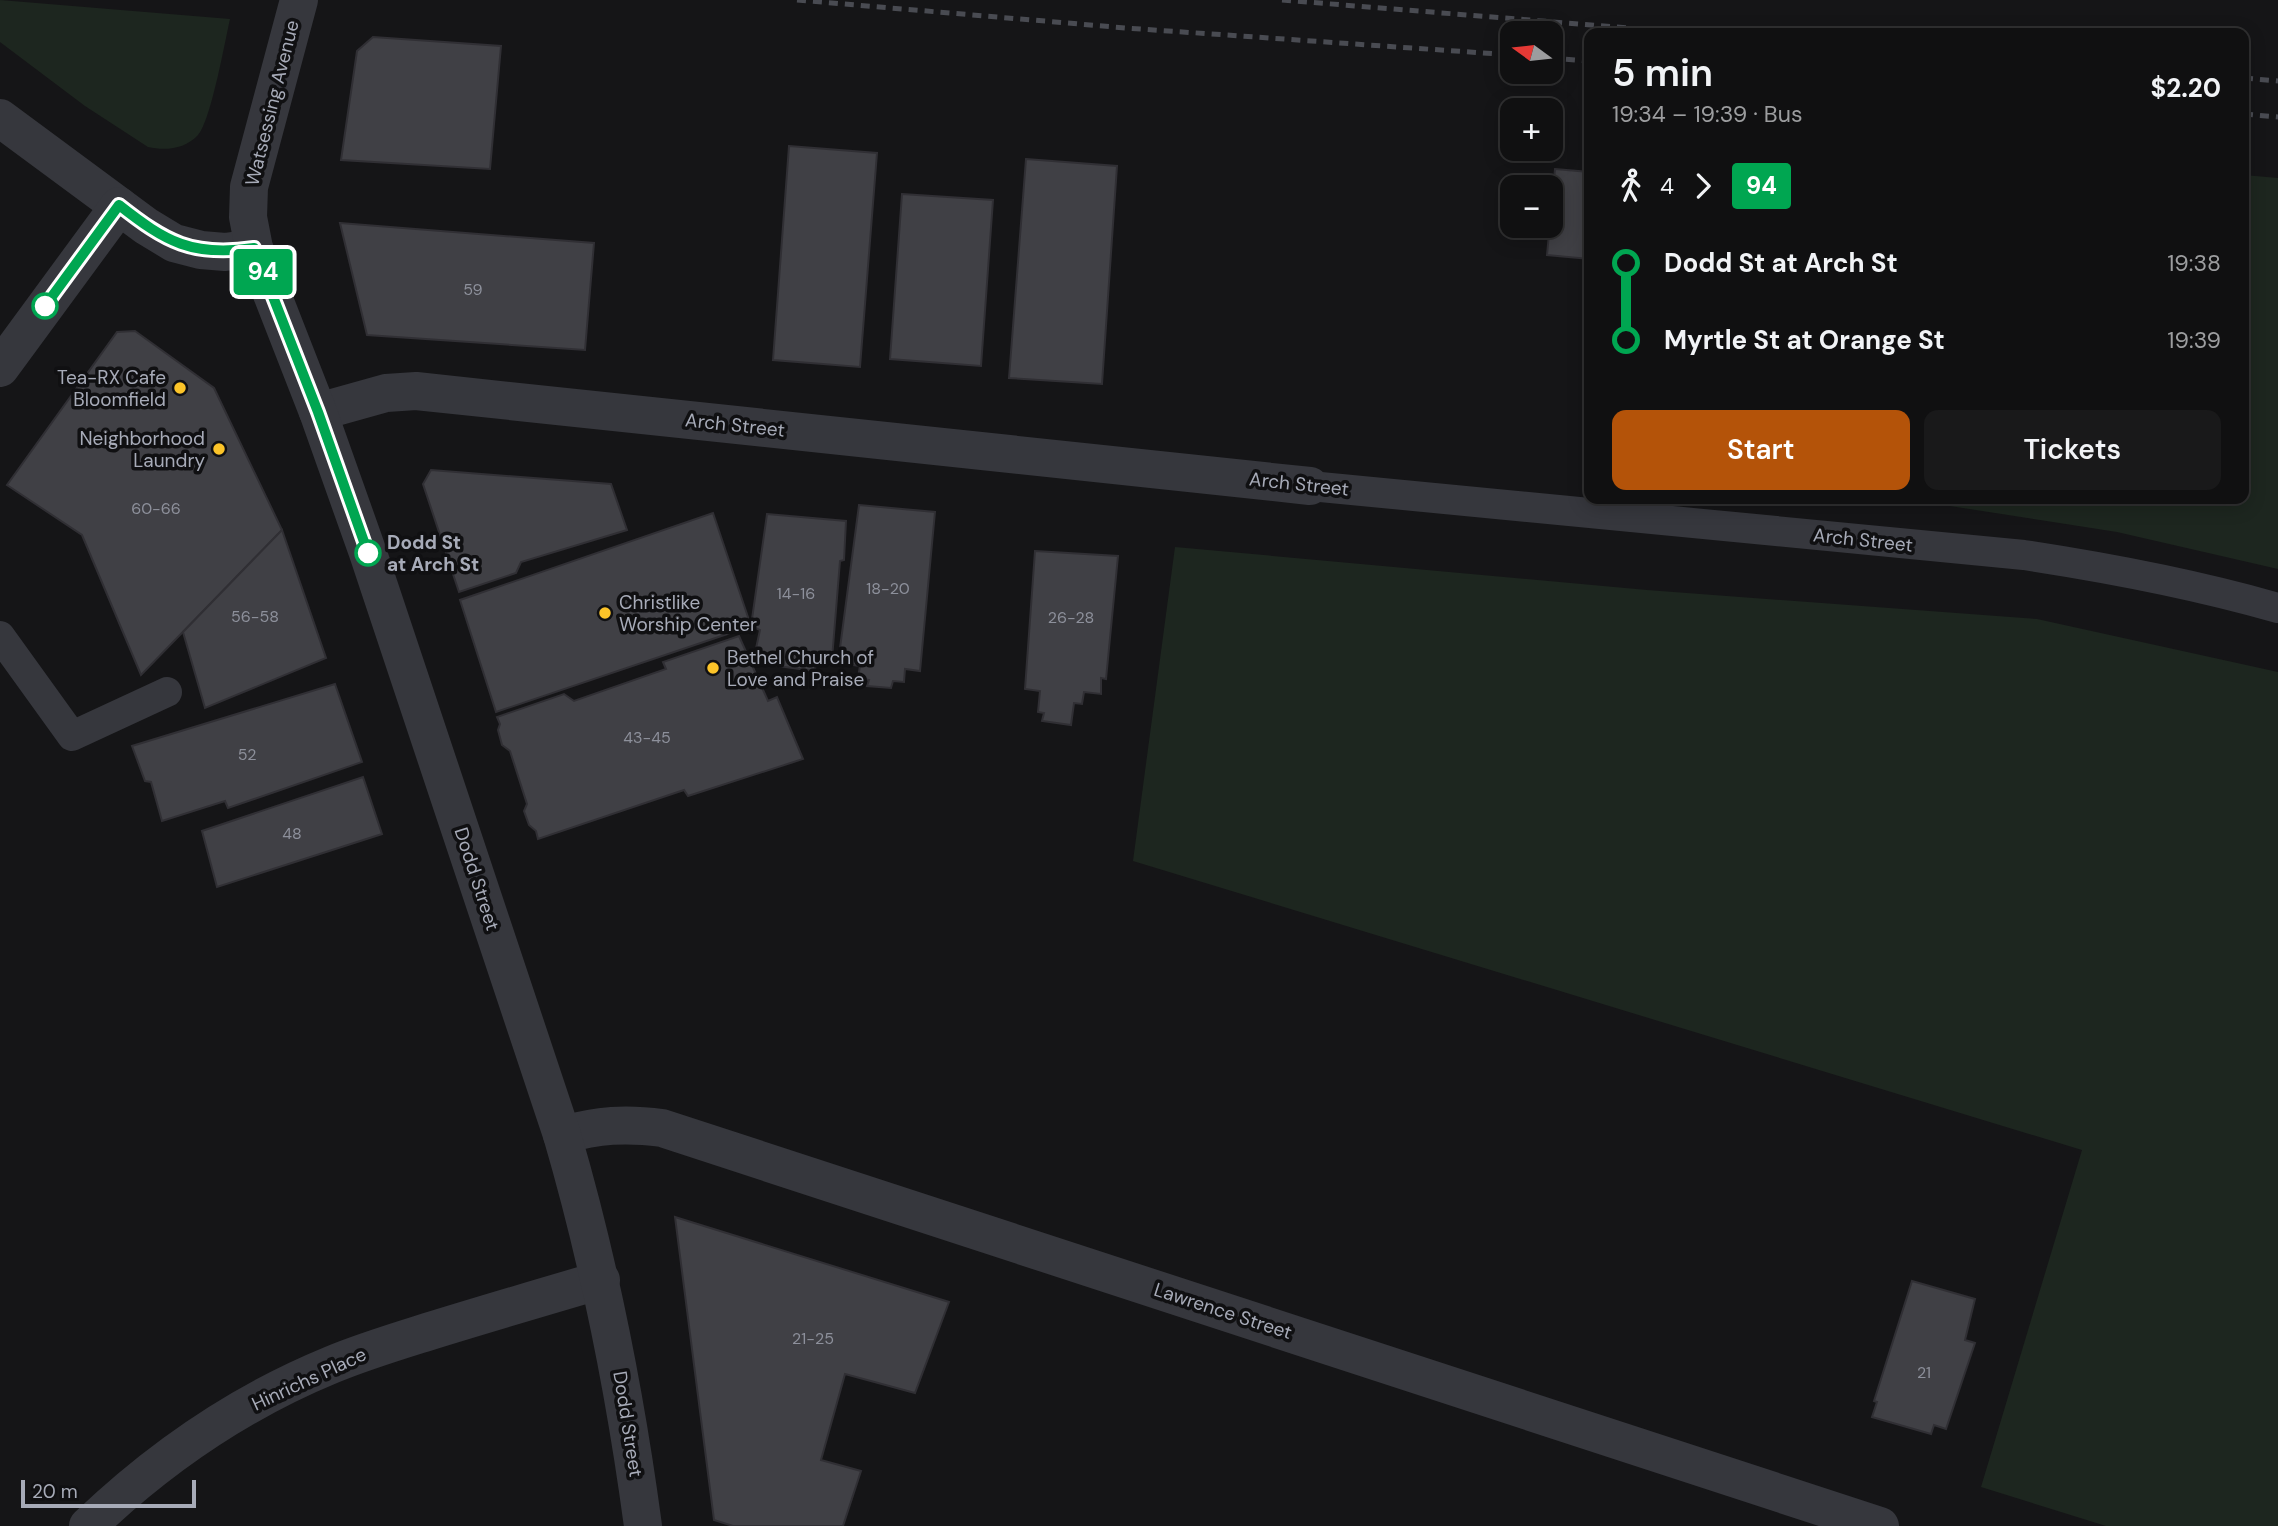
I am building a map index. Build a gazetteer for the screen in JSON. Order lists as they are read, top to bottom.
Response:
{
  "streets": {
    "street": [
      "Watsessing Avenue",
      "Arch Street",
      "Dodd Street",
      "Lawrence Street",
      "Hinrichs Place"
    ]
  },
  "crossings": [
    ["Watsessing Avenue", "Dodd Street"],
    ["Arch Street", "Dodd Street"],
    ["Dodd Street", "Lawrence Street"],
    ["Dodd Street", "Hinrichs Place"]
  ],
  "places": [
    "Tea-RX Cafe Bloomfield",
    "Neighborhood Laundry",
    "Dodd St at Arch St",
    "Christlike Worship Center",
    "Bethel Church of Love and Praise"
  ],
  "lines": ["bus line 94"],
  "house_numbers": [
    "59",
    "60-66",
    "18-20",
    "14-16",
    "56-58",
    "26-28",
    "43-45",
    "52",
    "48",
    "21-25",
    "21"
  ],
  "scale_bar": "20 m",
  "north": "left",
  "page": {
    "on_map": "94",
    "map_buttons": ["+", "−"],
    "heading": ["5 min", "19:34 – 19:39 · Bus", "$2.20"],
    "legs": ["4", "94"],
    "list": [
      {
        "name": "Dodd St at Arch St",
        "value": "19:38"
      },
      {
        "name": "Myrtle St at Orange St",
        "value": "19:39"
      }
    ],
    "buttons": ["Start", "Tickets"],
    "scale": "20 m"
  }
}
